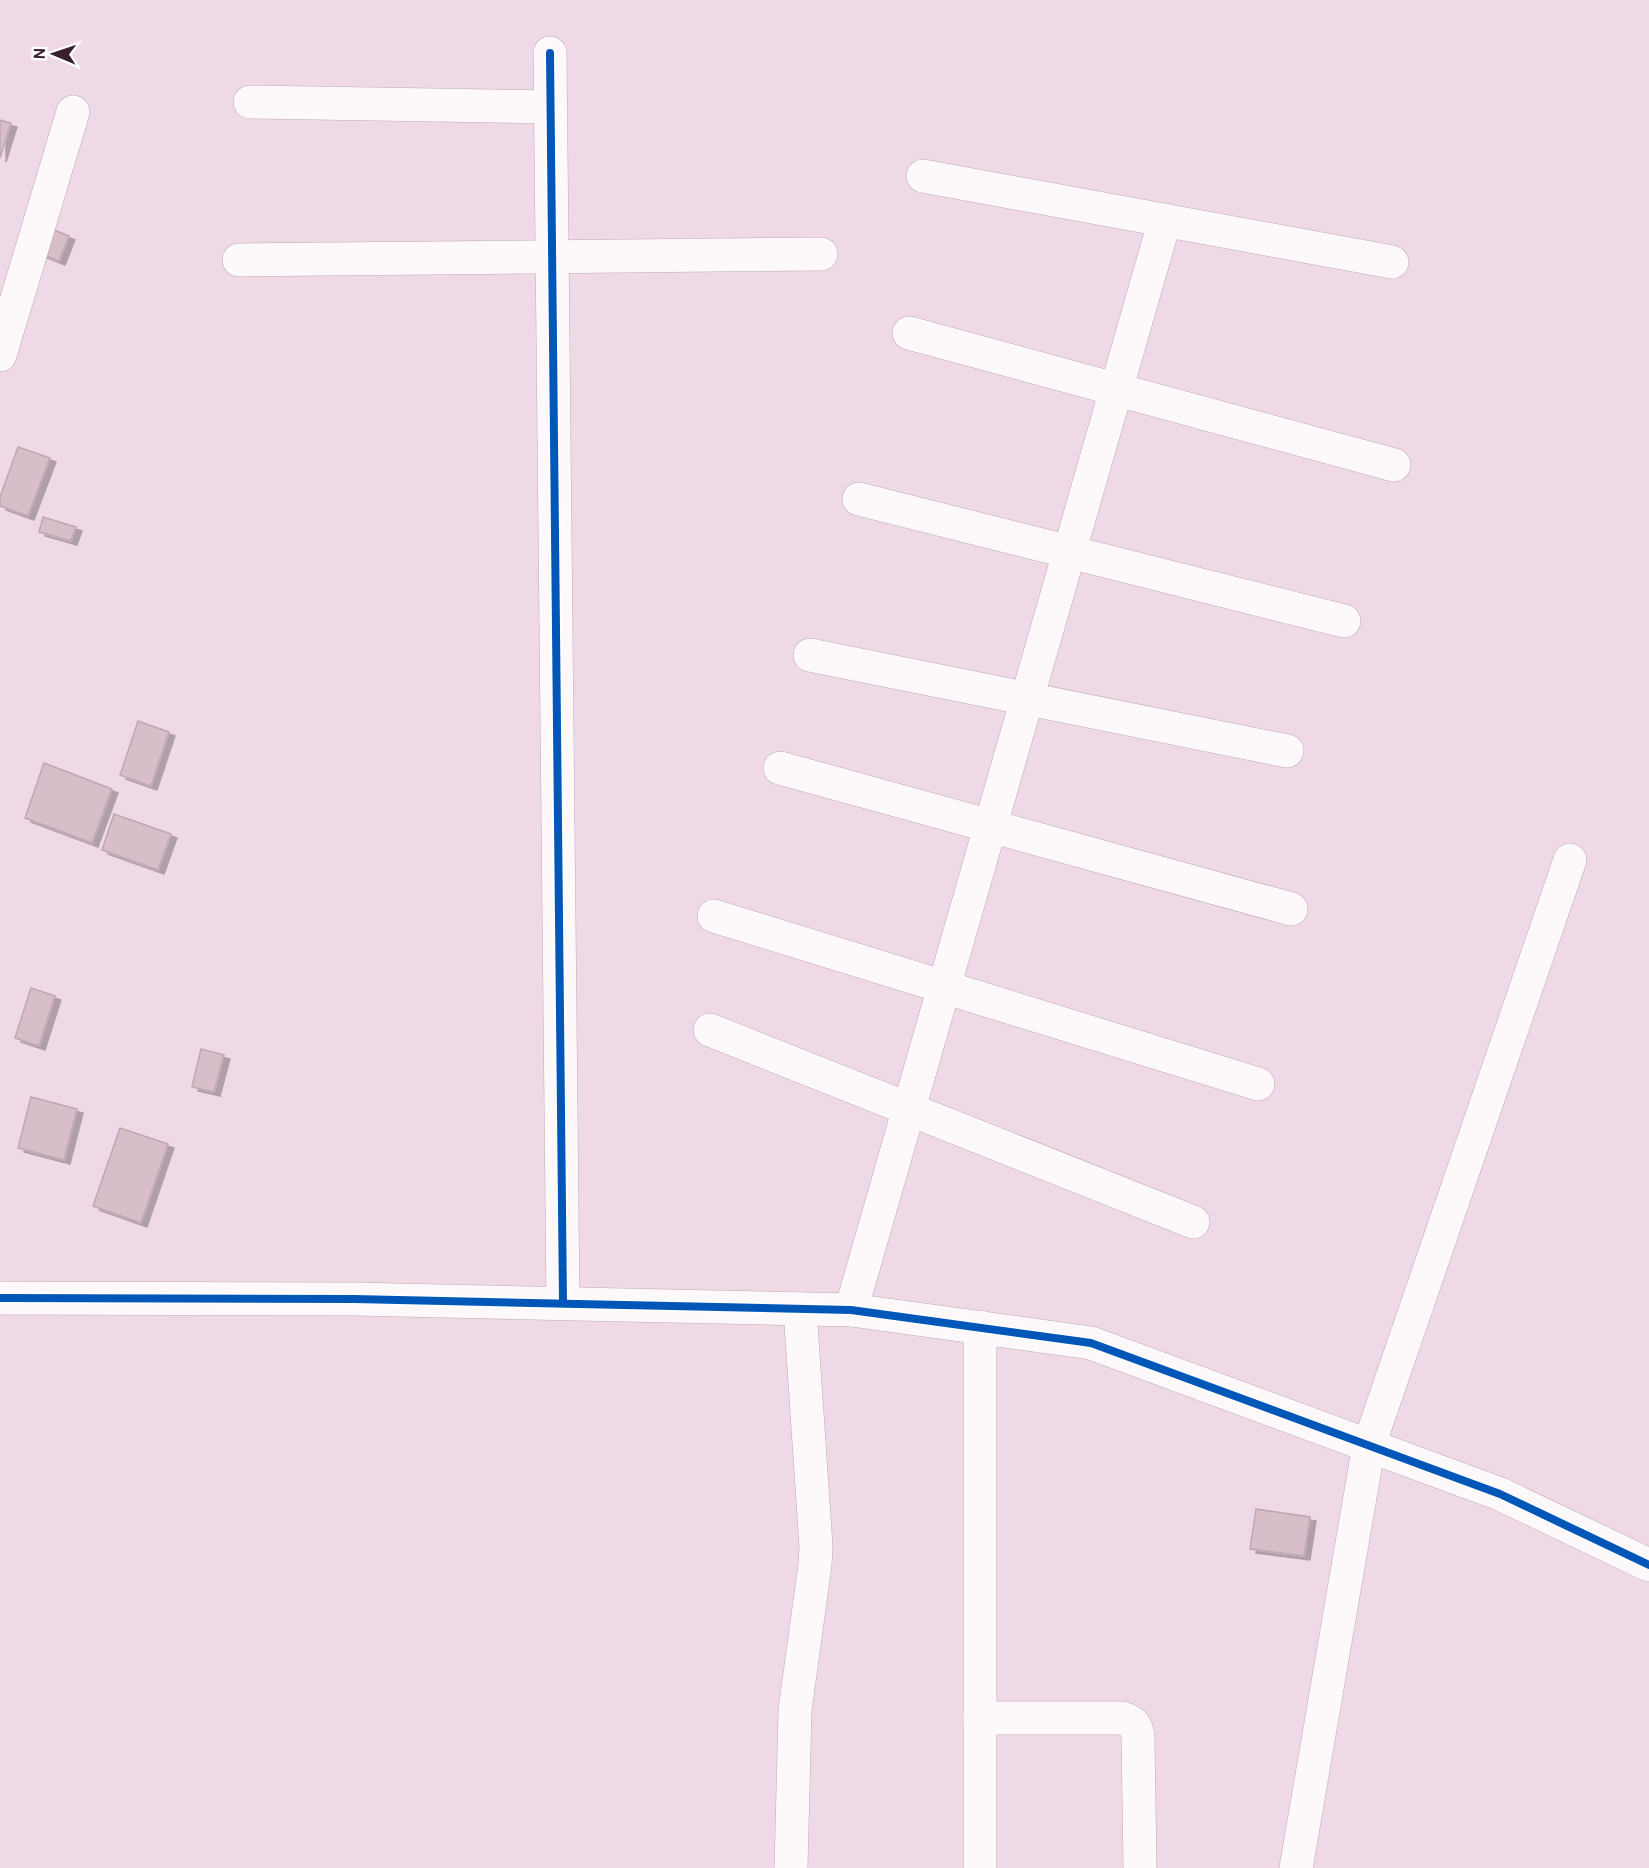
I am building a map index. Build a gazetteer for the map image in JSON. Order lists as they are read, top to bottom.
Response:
{
  "north": "left"
}
